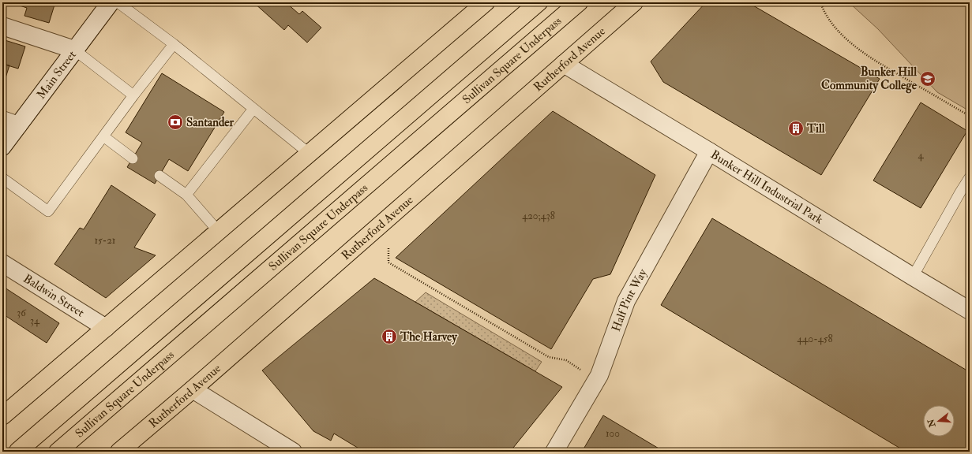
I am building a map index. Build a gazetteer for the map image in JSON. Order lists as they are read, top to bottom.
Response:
{
  "streets": {
    "main road": ["Rutherford Avenue", "Sullivan Square Underpass"],
    "street": [
      "Main Street",
      "Bunker Hill Industrial Park",
      "Baldwin Street",
      "Half Pint Way"
    ]
  },
  "crossings": [
    ["Rutherford Avenue", "Bunker Hill Industrial Park"],
    ["Bunker Hill Industrial Park", "Half Pint Way"]
  ],
  "places": {
    "school or university": ["Bunker Hill Community College"],
    "bank": ["Santander"],
    "building": ["Till", "The Harvey"]
  },
  "house_numbers": [
    "4",
    "420;438",
    "15-21",
    "36",
    "34",
    "440-458",
    "100"
  ],
  "north": "left"
}
